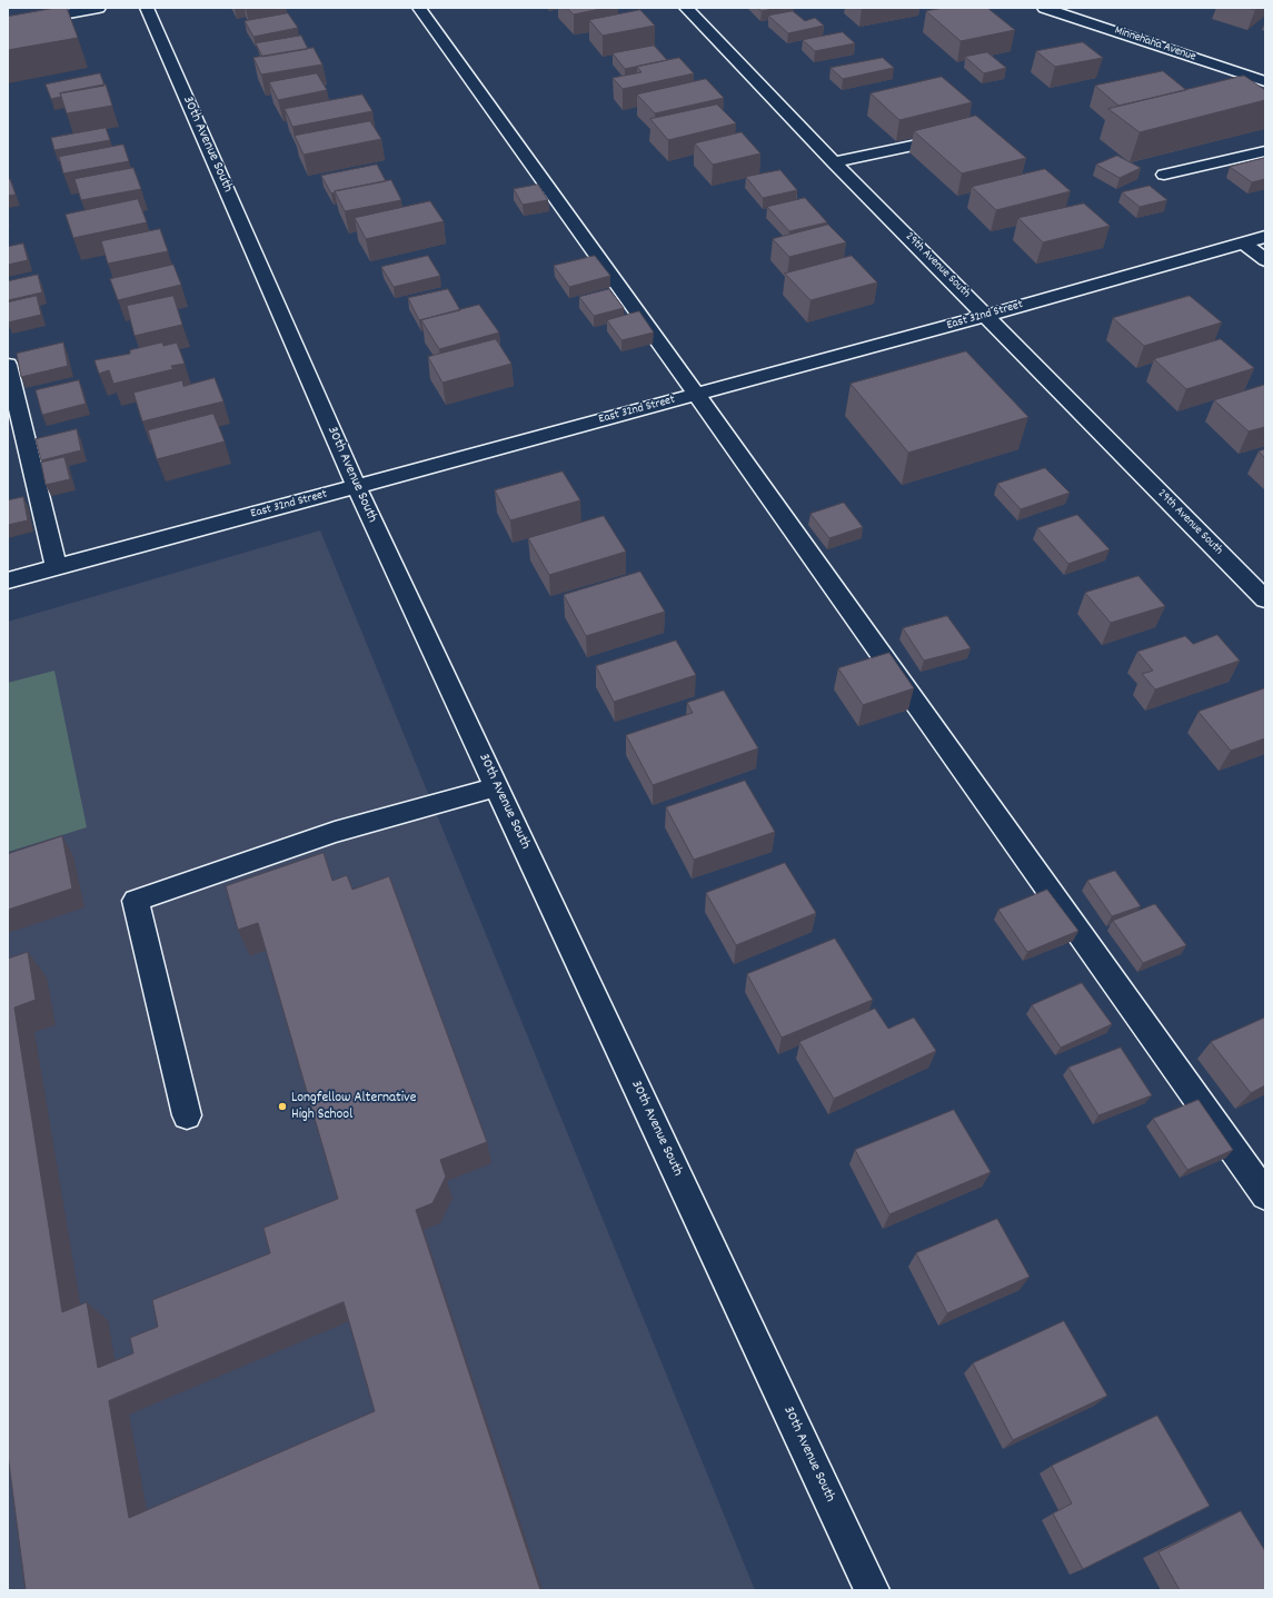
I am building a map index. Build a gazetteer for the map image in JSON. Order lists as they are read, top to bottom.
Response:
{
  "streets": {
    "street": [
      "Minnehaha Avenue",
      "30th Avenue South",
      "29th Avenue South",
      "East 32nd Street"
    ]
  },
  "crossings": [
    ["30th Avenue South", "East 32nd Street"],
    ["29th Avenue South", "East 32nd Street"]
  ],
  "places": ["Longfellow Alternative High School"]
}
